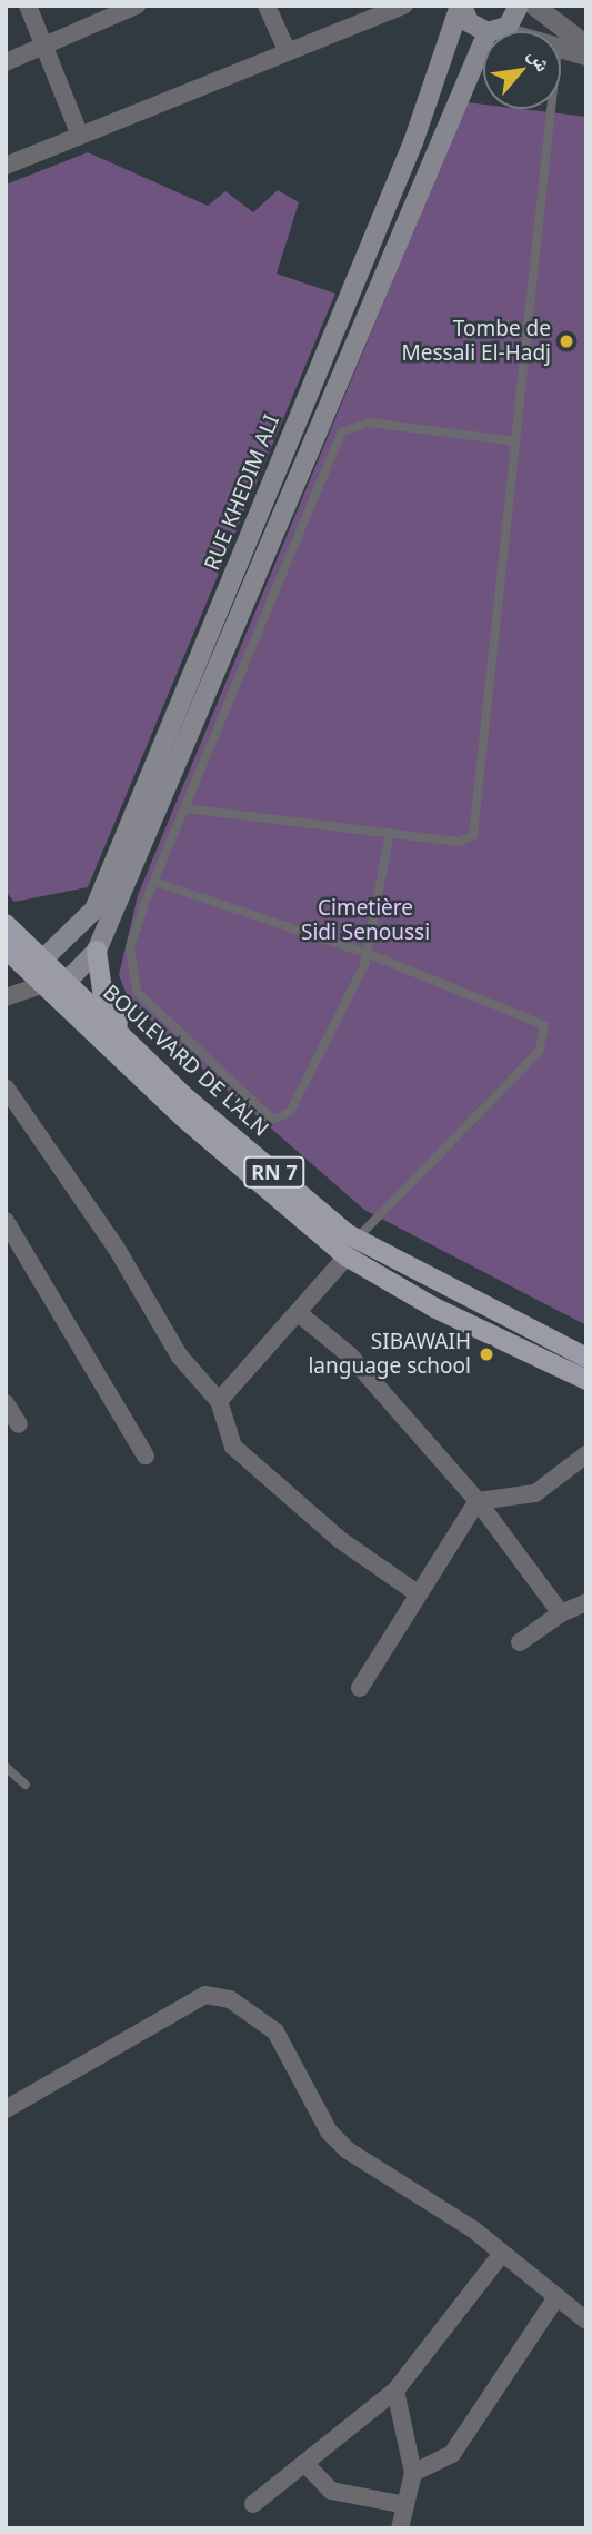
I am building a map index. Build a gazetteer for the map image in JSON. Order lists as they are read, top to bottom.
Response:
{
  "streets": {
    "main road": ["RUE KHEDIM ALI", "BOULEVARD DE L'ALN", "RN 7"]
  },
  "crossings": [
    ["RUE KHEDIM ALI", "BOULEVARD DE L'ALN"]
  ],
  "parks": ["Cimetière Sidi Senoussi"],
  "places": ["Tombe de Messali El-Hadj", "SIBAWAIH language school"],
  "north": "top right"
}
